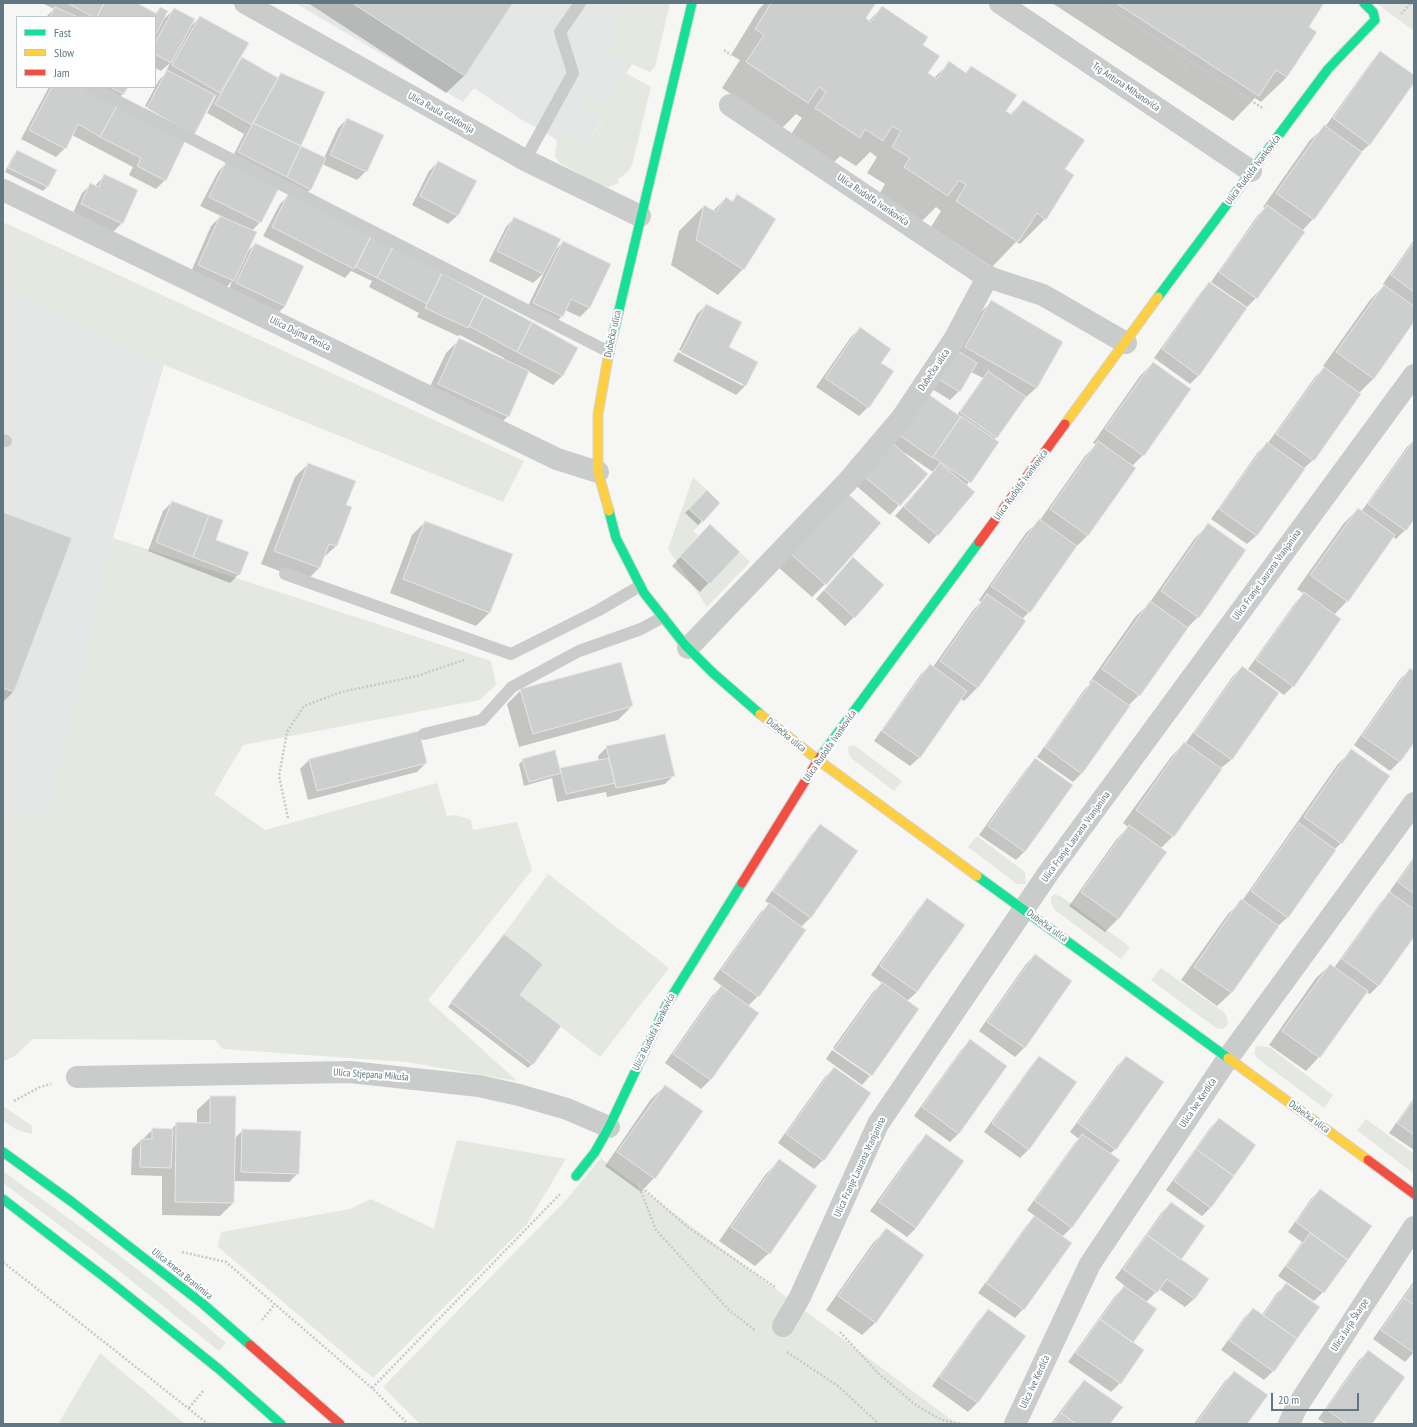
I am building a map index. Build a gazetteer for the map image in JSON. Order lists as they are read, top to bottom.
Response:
{
  "streets": {
    "street": [
      "Trg Antuna Mihanovića",
      "Ulica Raula Goldonija",
      "Ulica Rudolfa Ivankovića",
      "Ulica Dujma Penića",
      "Dubečka ulica",
      "Ulica Franje Laurana Vranjanina",
      "Ulica Stjepana Mikuša",
      "Ulica Ive Kerdića",
      "Ulica kneza Branimira",
      "Ulica Jurja Škarpe"
    ]
  },
  "crossings": [
    ["Trg Antuna Mihanovića", "Ulica Rudolfa Ivankovića"],
    ["Ulica Raula Goldonija", "Dubečka ulica"],
    ["Ulica Rudolfa Ivankovića", "Dubečka ulica"],
    ["Ulica Rudolfa Ivankovića", "Ulica Stjepana Mikuša"],
    ["Ulica Dujma Penića", "Dubečka ulica"],
    ["Dubečka ulica", "Ulica Franje Laurana Vranjanina"],
    ["Dubečka ulica", "Ulica Ive Kerdića"]
  ],
  "legend": ["Fast", "Slow", "Jam"],
  "scale_bar": "20 m"
}
